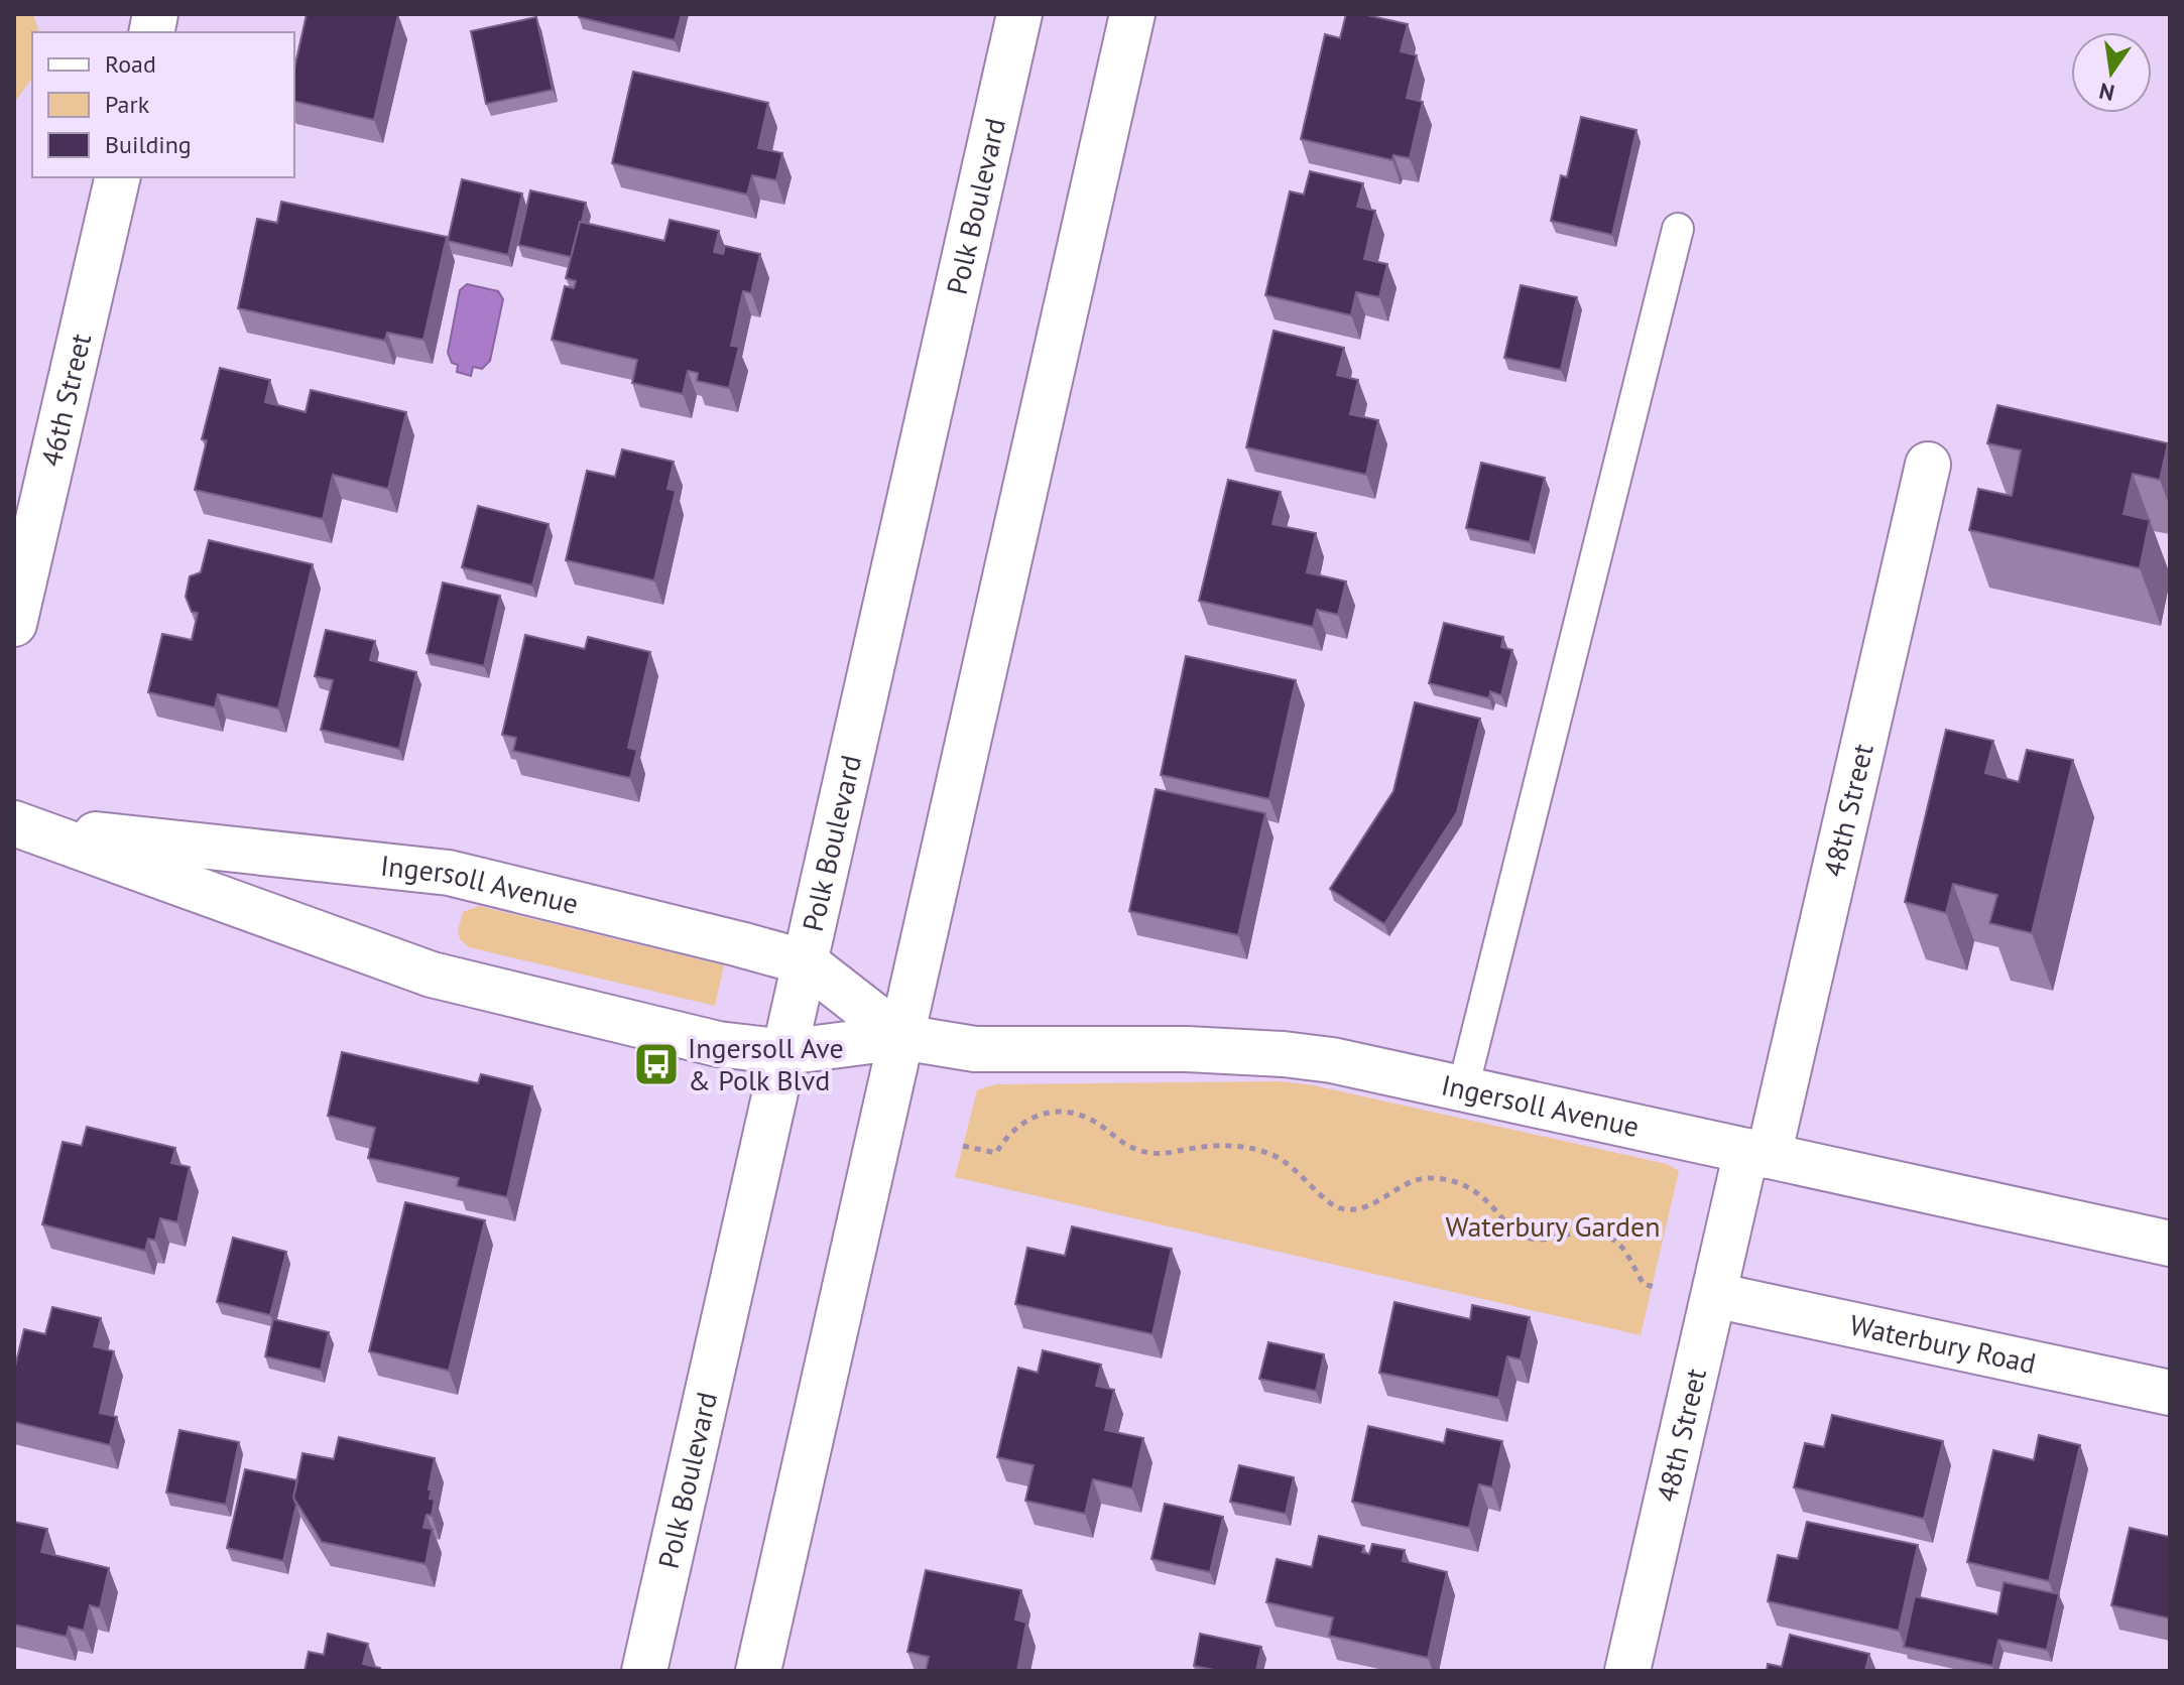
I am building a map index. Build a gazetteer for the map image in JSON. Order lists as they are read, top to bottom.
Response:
{
  "streets": {
    "street": [
      "Polk Boulevard",
      "46th Street",
      "48th Street",
      "Ingersoll Avenue",
      "Waterbury Road"
    ]
  },
  "crossings": [
    ["Polk Boulevard", "Ingersoll Avenue"],
    ["48th Street", "Ingersoll Avenue"],
    ["48th Street", "Waterbury Road"]
  ],
  "parks": ["Waterbury Garden"],
  "places": {
    "bus stop": ["Ingersoll Ave & Polk Blvd"]
  },
  "legend": ["Road", "Park", "Building"],
  "north": "bottom"
}
